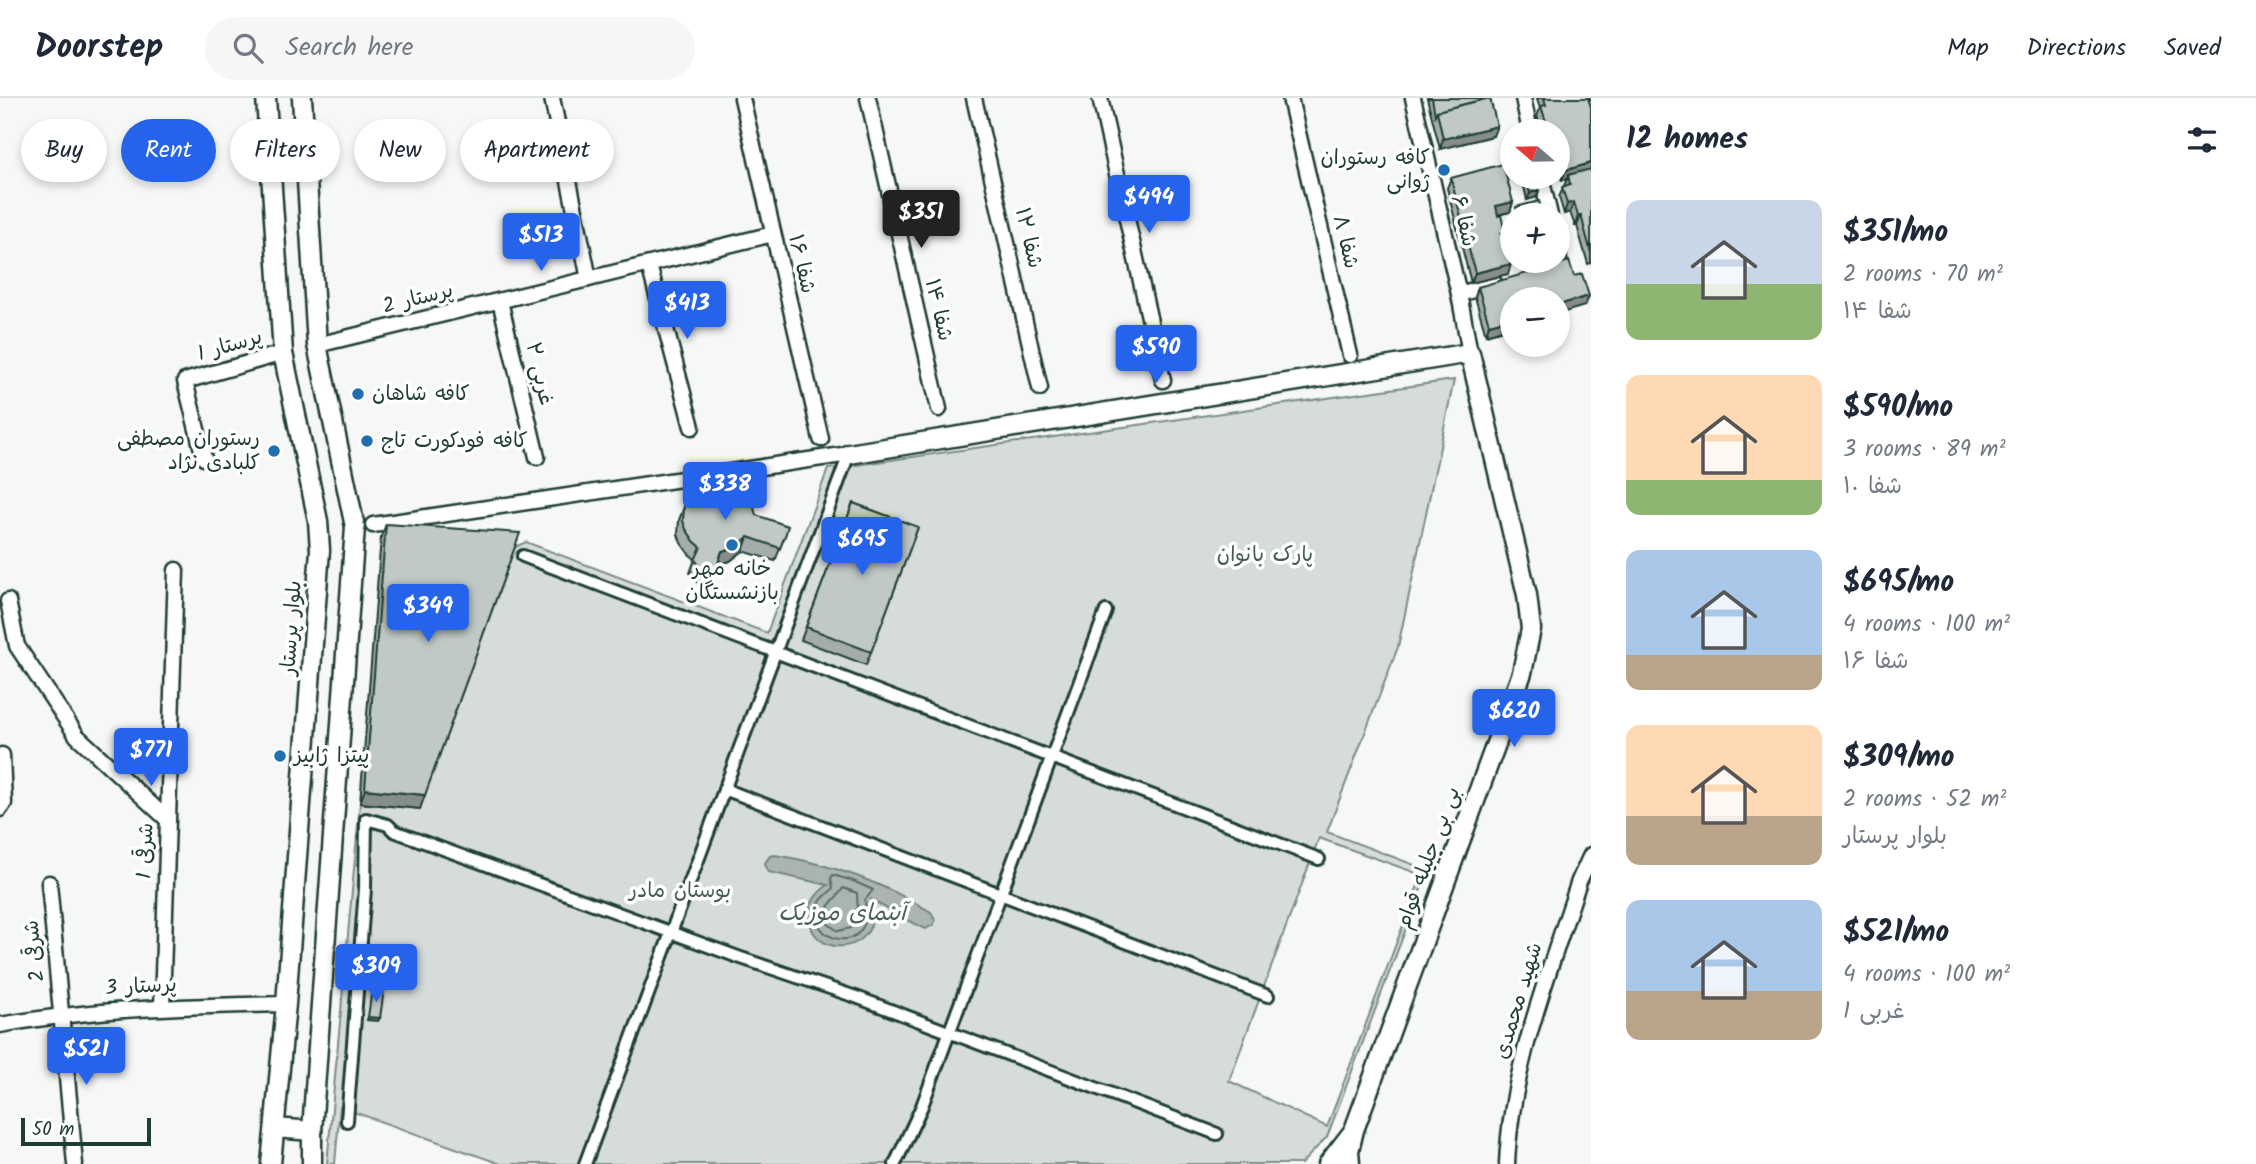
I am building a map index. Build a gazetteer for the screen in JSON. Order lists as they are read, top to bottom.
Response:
{
  "streets": {
    "street": [
      "شفا ۶",
      "شفا ۱۲",
      "شفا ۸",
      "شفا ۱۶",
      "پرستار 2",
      "شفا ۱۴",
      "پرستار 1",
      "۲ غربی",
      "بلوار پرستار",
      "شرقی 1",
      "بی بی جلیله قوام",
      "شرقی 2",
      "پرستار 3",
      "شهید محمدی"
    ]
  },
  "crossings": [
    ["شفا ۶", "بی بی جلیله قوام"],
    ["شفا ۱۶", "پرستار 2"],
    ["پرستار 2", "۲ غربی"],
    ["پرستار 1", "بلوار پرستار"],
    ["بلوار پرستار", "پرستار 3"],
    ["شرقی 1", "پرستار 3"],
    ["شرقی 2", "پرستار 3"]
  ],
  "water": ["آبنمای موزیک"],
  "parks": ["پارک بانوان", "بوستان مادر"],
  "places": [
    "کافه رستوران ژوانی",
    "کافه شاهان",
    "کافه فودکورت تاج",
    "رستوران مصطفی کلبادی نژاد",
    "خانه مهر بازنشستگان",
    "پیتزا ژابیز"
  ],
  "scale_bar": "50 m",
  "north": "left",
  "page": {
    "header": "Doorstep",
    "search": "Search here",
    "nav": ["Map", "Directions", "Saved"],
    "heading": "12 homes",
    "map_buttons": ["+", "−"],
    "chip": [
      "Buy",
      "Rent",
      "Filters",
      "New",
      "Apartment"
    ],
    "price": [
      "$494",
      "$351",
      "$513",
      "$413",
      "$590",
      "$338",
      "$695",
      "$349",
      "$620",
      "$771",
      "$309",
      "$521"
    ],
    "list": [
      {
        "name": "$351/mo",
        "note": "2 rooms · 70 m² · شفا ۱۴"
      },
      {
        "name": "$590/mo",
        "note": "3 rooms · 89 m² · شفا ۱۰"
      },
      {
        "name": "$695/mo",
        "note": "4 rooms · 100 m² · شفا ۱۶"
      },
      {
        "name": "$309/mo",
        "note": "2 rooms · 52 m² · بلوار پرستار"
      },
      {
        "name": "$521/mo",
        "note": "4 rooms · 100 m² · غربی 1"
      }
    ],
    "scale": "50 m"
  }
}
